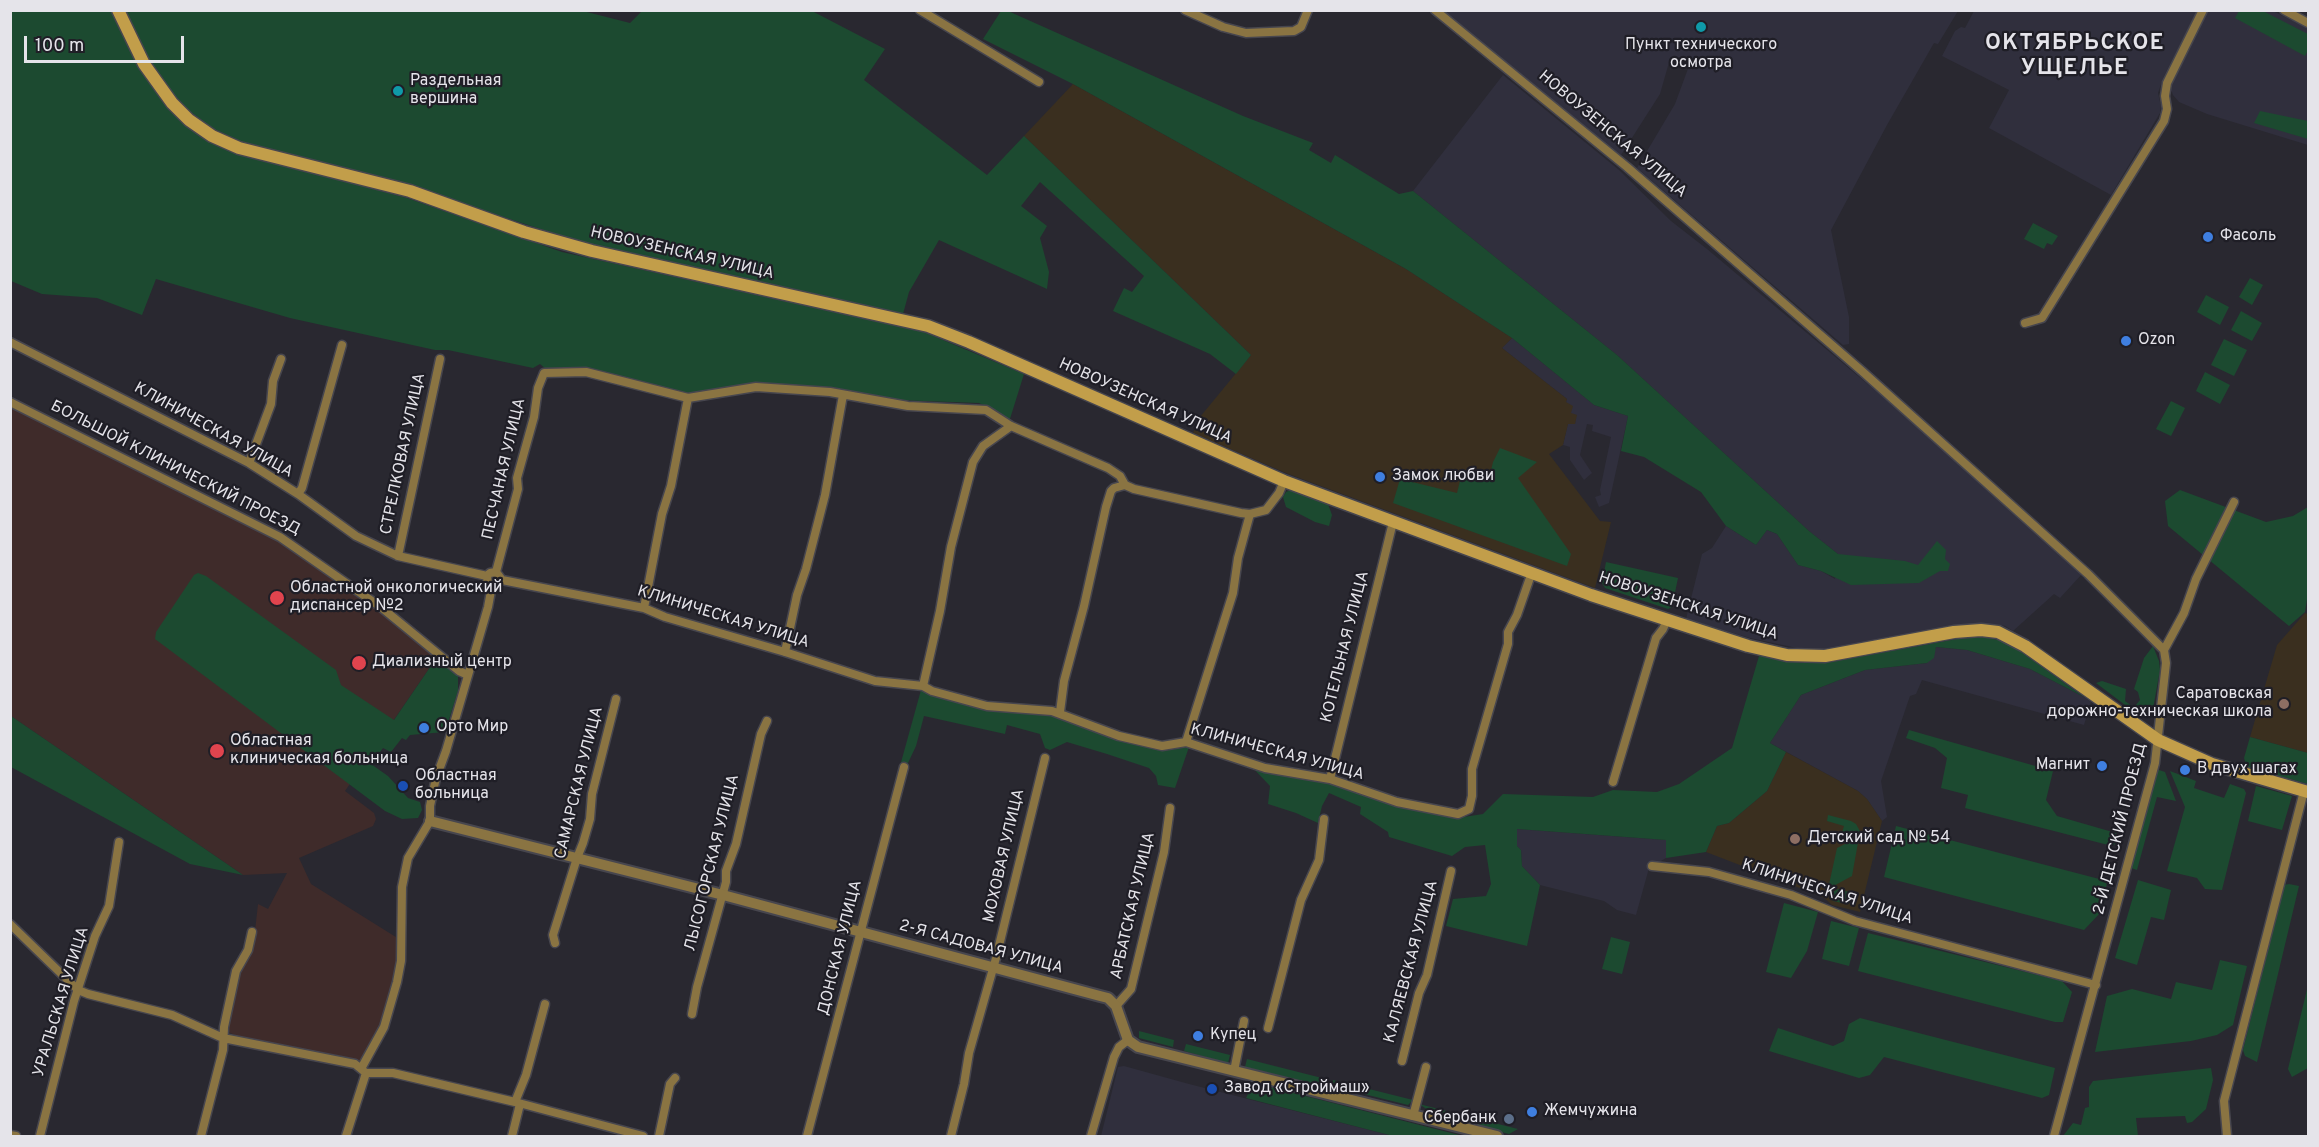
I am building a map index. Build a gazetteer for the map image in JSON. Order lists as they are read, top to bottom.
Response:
{
  "streets": {
    "main road": ["НОВОУЗЕНСКАЯ УЛИЦА"],
    "street": [
      "КЛИНИЧЕСКАЯ УЛИЦА",
      "СТРЕЛКОВАЯ УЛИЦА",
      "БОЛЬШОЙ КЛИНИЧЕСКИЙ ПРОЕЗД",
      "ПЕСЧАНАЯ УЛИЦА",
      "КОТЕЛЬНАЯ УЛИЦА",
      "САМАРСКАЯ УЛИЦА",
      "2-Й ДЕТСКИЙ ПРОЕЗД",
      "МОХОВАЯ УЛИЦА",
      "ЛЫСОГОРСКАЯ УЛИЦА",
      "АРБАТСКАЯ УЛИЦА",
      "ДОНСКАЯ УЛИЦА",
      "2-Я САДОВАЯ УЛИЦА",
      "КАЛЯЕВСКАЯ УЛИЦА",
      "УРАЛЬСКАЯ УЛИЦА"
    ]
  },
  "crossings": [
    ["НОВОУЗЕНСКАЯ УЛИЦА", "КЛИНИЧЕСКАЯ УЛИЦА"],
    ["НОВОУЗЕНСКАЯ УЛИЦА", "КОТЕЛЬНАЯ УЛИЦА"],
    ["НОВОУЗЕНСКАЯ УЛИЦА", "2-Й ДЕТСКИЙ ПРОЕЗД"],
    ["КЛИНИЧЕСКАЯ УЛИЦА", "СТРЕЛКОВАЯ УЛИЦА"],
    ["КЛИНИЧЕСКАЯ УЛИЦА", "КОТЕЛЬНАЯ УЛИЦА"],
    ["КЛИНИЧЕСКАЯ УЛИЦА", "2-Й ДЕТСКИЙ ПРОЕЗД"],
    ["САМАРСКАЯ УЛИЦА", "2-Я САДОВАЯ УЛИЦА"],
    ["МОХОВАЯ УЛИЦА", "2-Я САДОВАЯ УЛИЦА"],
    ["ЛЫСОГОРСКАЯ УЛИЦА", "2-Я САДОВАЯ УЛИЦА"],
    ["АРБАТСКАЯ УЛИЦА", "2-Я САДОВАЯ УЛИЦА"],
    ["ДОНСКАЯ УЛИЦА", "2-Я САДОВАЯ УЛИЦА"]
  ],
  "districts": ["ОКТЯБРЬСКОЕ УЩЕЛЬЕ"],
  "places": [
    "Пункт технического осмотра",
    "Раздельная вершина",
    "Фасоль",
    "Ozon",
    "Замок любви",
    "Областной онкологический диспансер №2",
    "Диализный центр",
    "Саратовская дорожно-техническая школа",
    "Орто Мир",
    "Областная клиническая больница",
    "Магнит",
    "В двух шагах",
    "Областная больница",
    "Детский сад № 54",
    "Купец",
    "Завод «Строймаш»",
    "Жемчужина",
    "Сбербанк"
  ],
  "scale_bar": "100 m"
}
